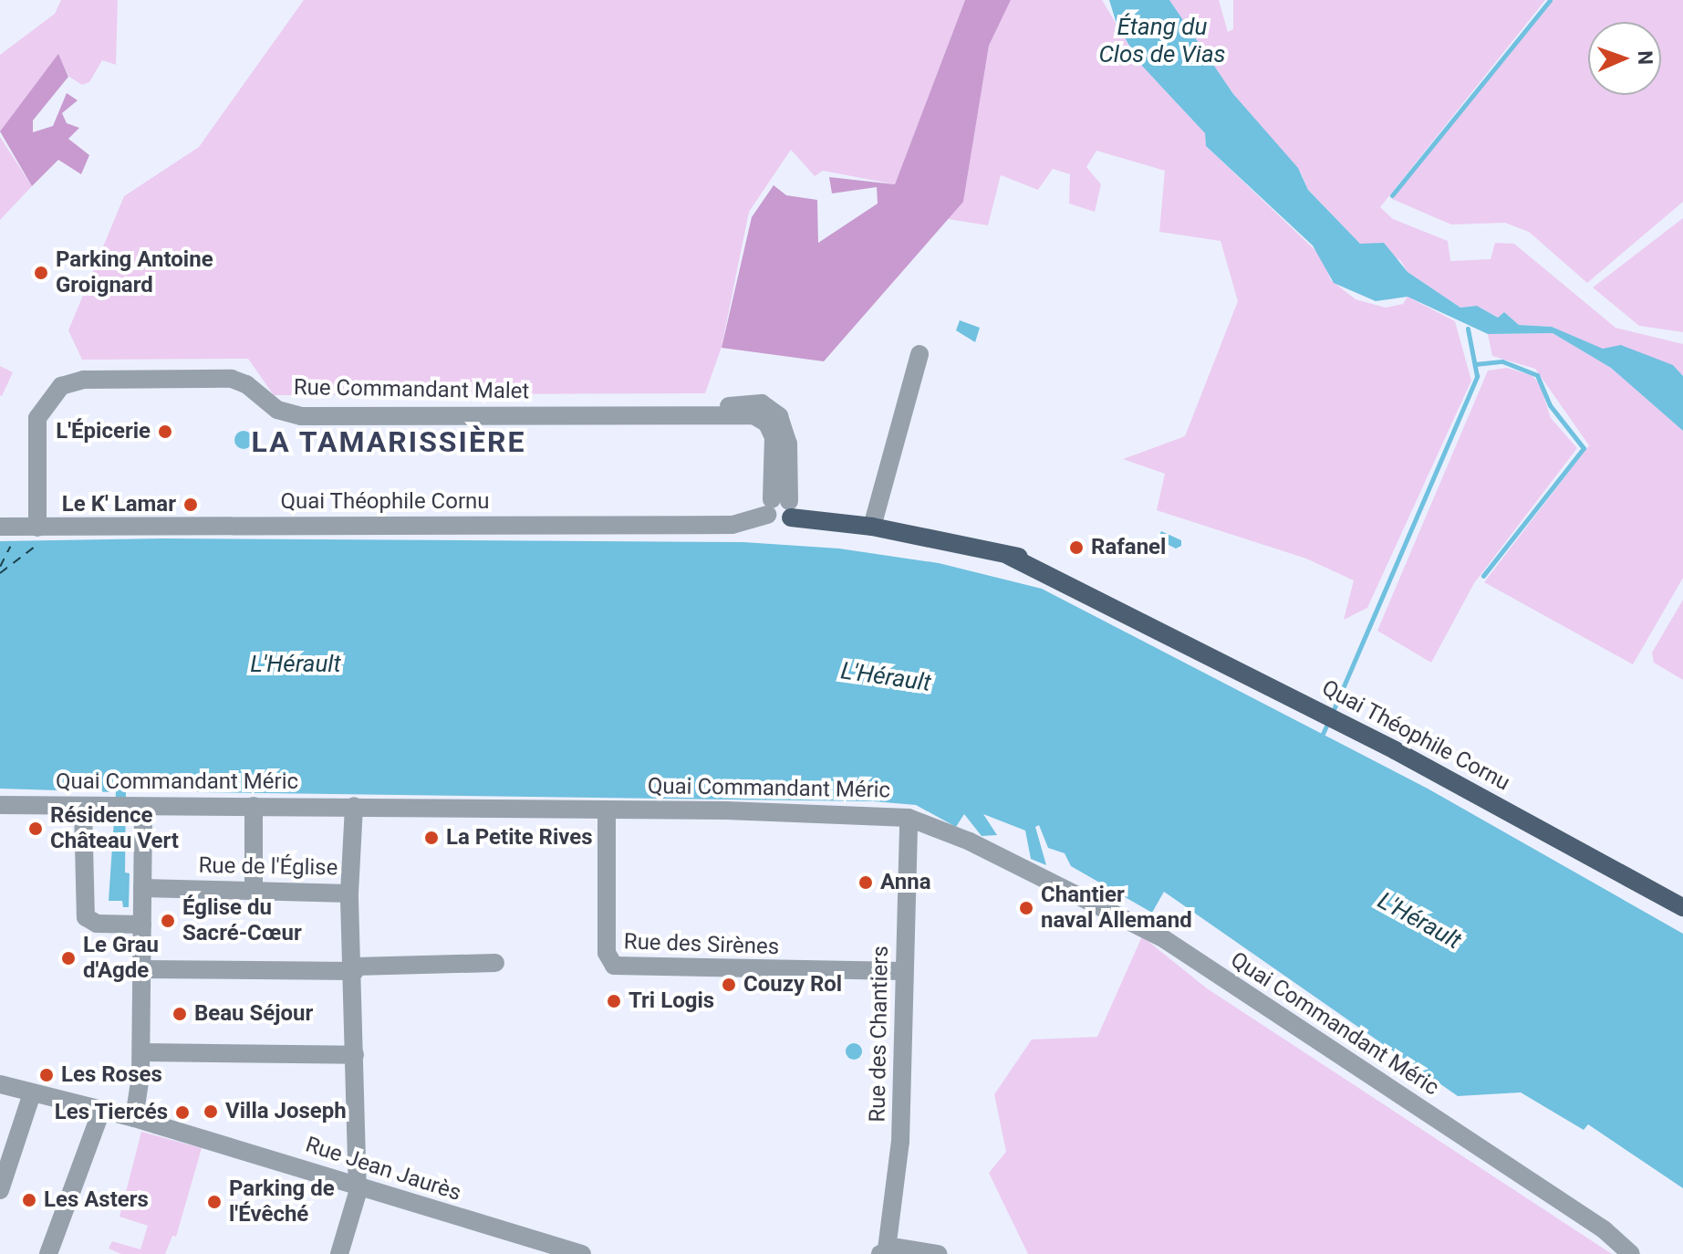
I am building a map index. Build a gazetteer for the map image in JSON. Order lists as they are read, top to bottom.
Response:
{
  "streets": {
    "main road": ["Quai Théophile Cornu"],
    "street": [
      "Rue Commandant Malet",
      "Quai Commandant Méric",
      "Rue de l'Église",
      "Rue des Sirènes",
      "Rue des Chantiers",
      "Rue Jean Jaurès"
    ]
  },
  "crossings": [
    ["Rue Commandant Malet", "Quai Théophile Cornu"],
    ["Quai Commandant Méric", "Rue des Sirènes"],
    ["Quai Commandant Méric", "Rue des Chantiers"],
    ["Rue des Sirènes", "Rue des Chantiers"]
  ],
  "districts": ["LA TAMARISSIÈRE"],
  "water": ["Étang du Clos de Vias", "L'Hérault"],
  "places": [
    "Parking Antoine Groignard",
    "L'Épicerie",
    "Le K' Lamar",
    "Rafanel",
    "Résidence Château Vert",
    "La Petite Rives",
    "Anna",
    "Chantier naval Allemand",
    "Église du Sacré-Cœur",
    "Le Grau d'Agde",
    "Couzy Rol",
    "Tri Logis",
    "Beau Séjour",
    "Les Roses",
    "Villa Joseph",
    "Les Tiercés",
    "Les Asters",
    "Parking de l'Évêché"
  ],
  "north": "right"
}
